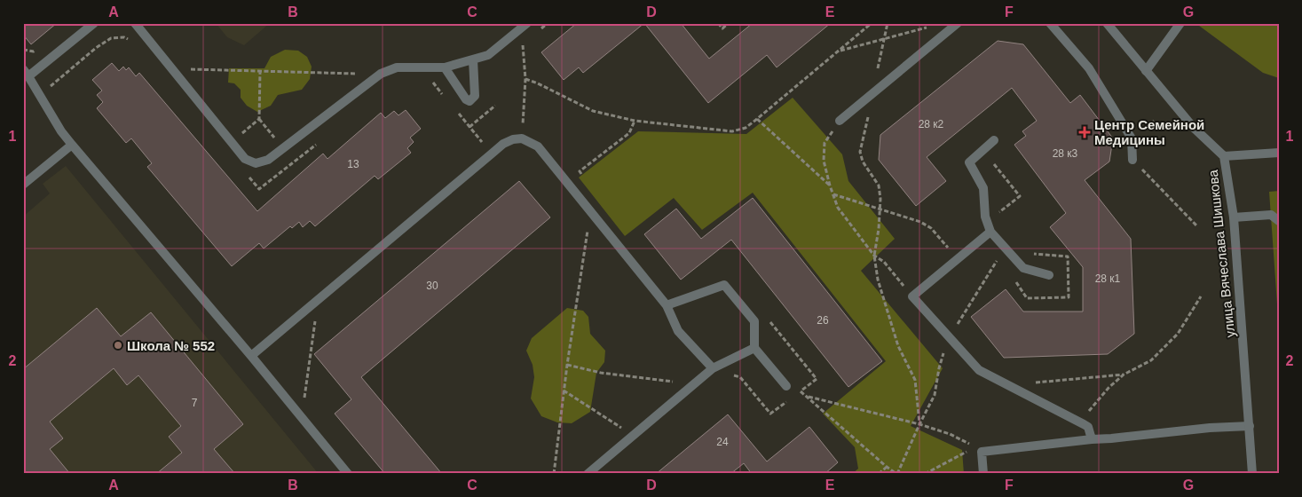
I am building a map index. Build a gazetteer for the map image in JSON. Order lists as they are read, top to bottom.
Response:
{
  "streets": {
    "street": ["улица Вячеслава Шишкова"]
  },
  "places": {
    "health": ["Центр Семейной Медицины"],
    "other": ["Школа № 552"]
  },
  "house_numbers": [
    "28 к2",
    "28 к3",
    "13",
    "28 к1",
    "30",
    "26",
    "7",
    "24"
  ],
  "grid": {
    "columns": [
      "A",
      "B",
      "C",
      "D",
      "E",
      "F",
      "G"
    ],
    "rows": ["1", "2"]
  }
}
